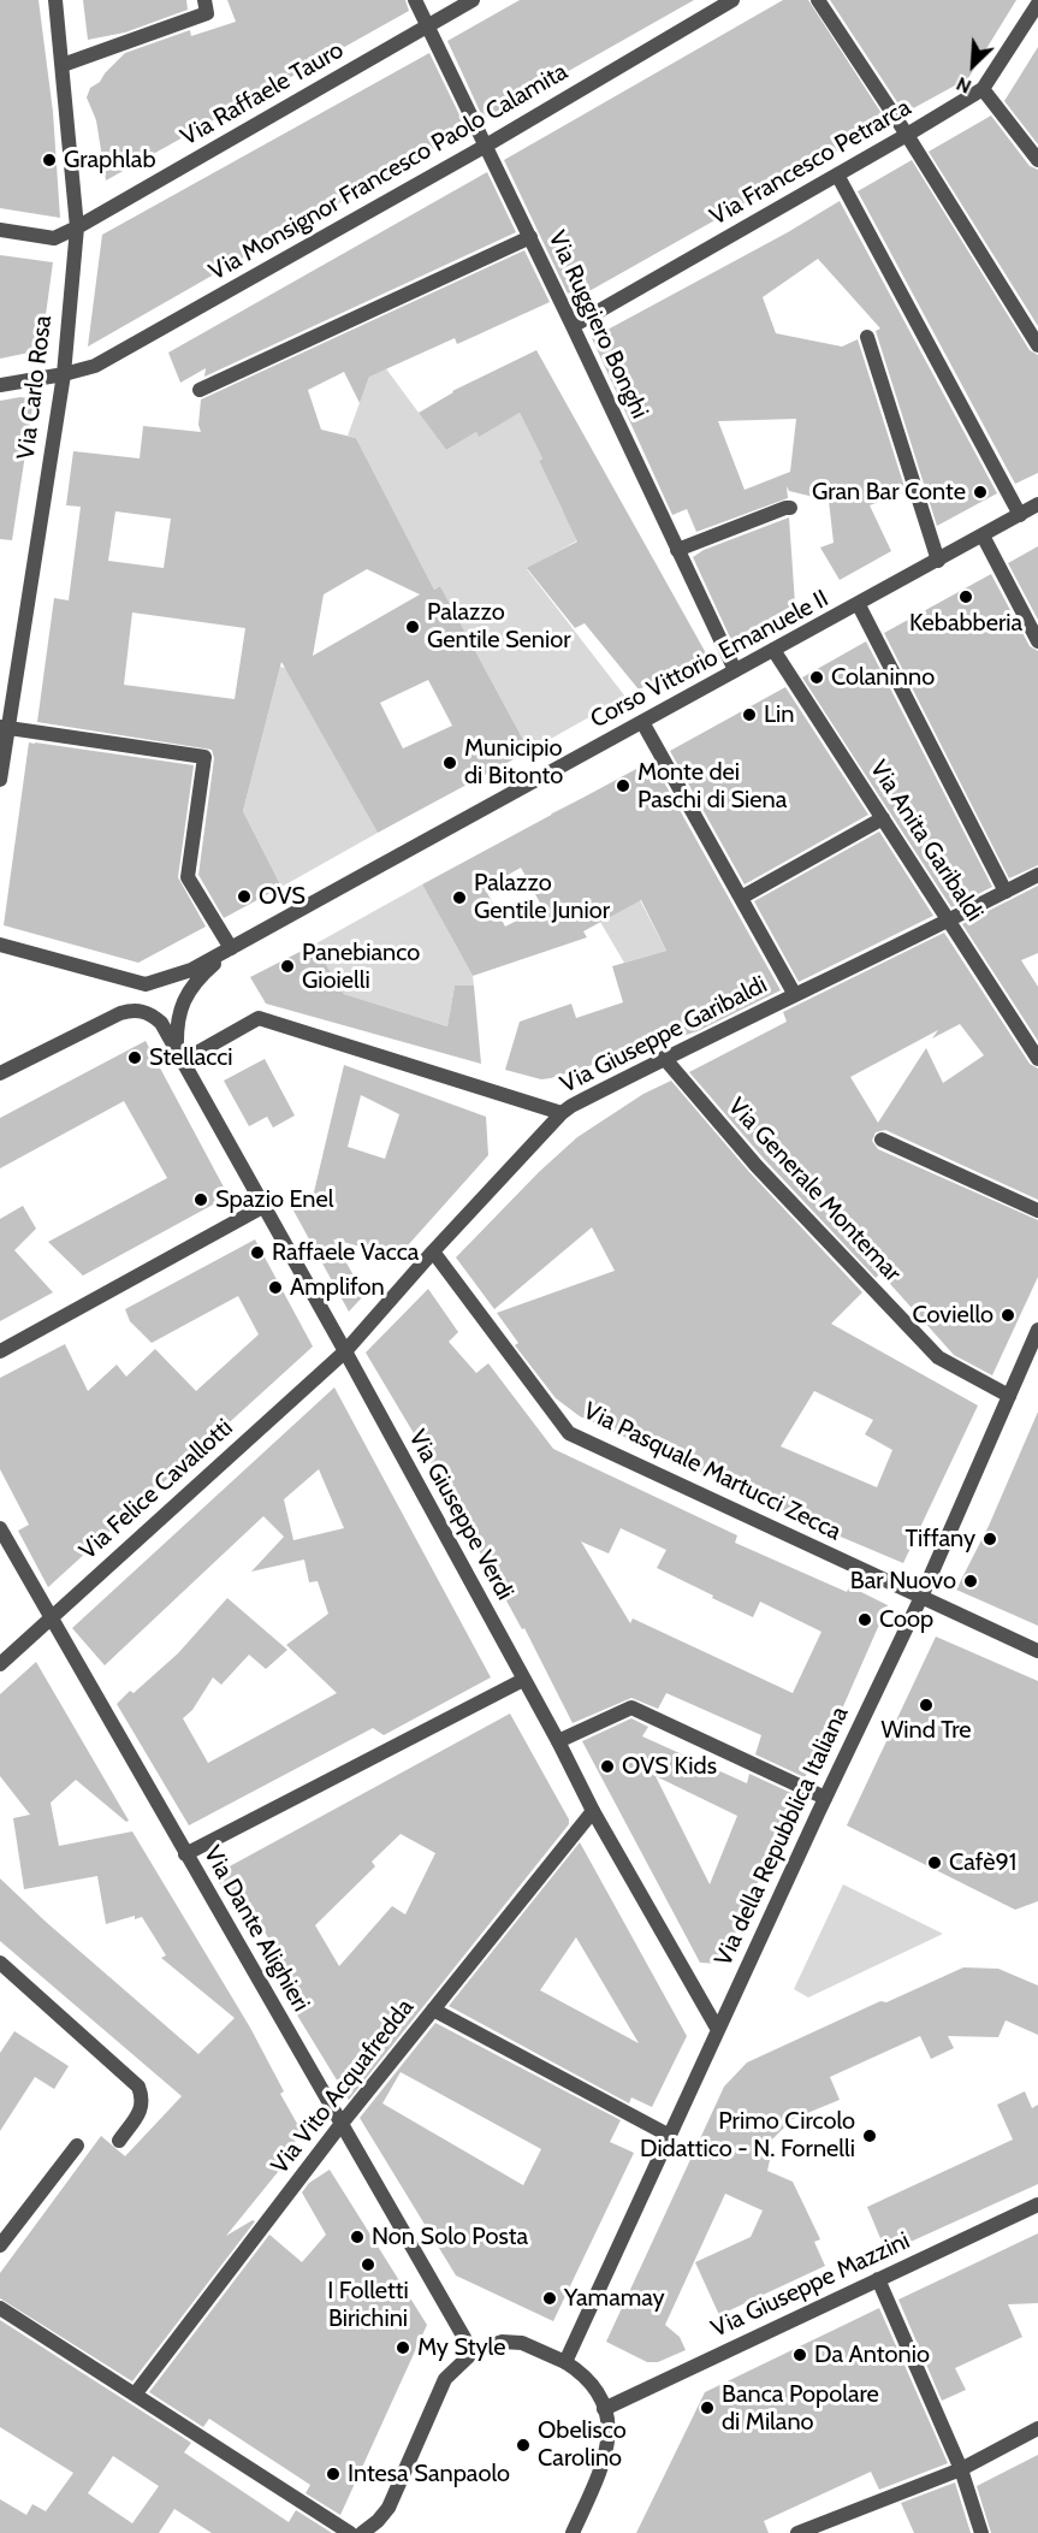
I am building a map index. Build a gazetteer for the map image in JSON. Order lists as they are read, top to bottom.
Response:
{
  "streets": {
    "street": [
      "Via Raffaele Tauro",
      "Via Francesco Petrarca",
      "Via Monsignor Francesco Paolo Calamita",
      "Via Ruggiero Bonghi",
      "Via Carlo Rosa",
      "Corso Vittorio Emanuele II",
      "Via Anita Garibaldi",
      "Via Giuseppe Garibaldi",
      "Via Generale Montemar",
      "Via Pasquale Martucci Zecca",
      "Via Felice Cavallotti",
      "Via Giuseppe Verdi",
      "Via della Repubblica Italiana",
      "Via Dante Alighieri",
      "Via Vito Acquafredda",
      "Via Giuseppe Mazzini"
    ]
  },
  "crossings": [
    ["Via Raffaele Tauro", "Via Ruggiero Bonghi"],
    ["Via Raffaele Tauro", "Via Carlo Rosa"],
    ["Via Francesco Petrarca", "Via Ruggiero Bonghi"],
    ["Via Monsignor Francesco Paolo Calamita", "Via Ruggiero Bonghi"],
    ["Via Monsignor Francesco Paolo Calamita", "Via Carlo Rosa"],
    ["Via Ruggiero Bonghi", "Corso Vittorio Emanuele II"],
    ["Corso Vittorio Emanuele II", "Via Anita Garibaldi"],
    ["Via Anita Garibaldi", "Via Giuseppe Garibaldi"],
    ["Via Giuseppe Garibaldi", "Via Generale Montemar"],
    ["Via Giuseppe Garibaldi", "Via Pasquale Martucci Zecca"],
    ["Via Giuseppe Garibaldi", "Via Felice Cavallotti"],
    ["Via Giuseppe Garibaldi", "Via Giuseppe Verdi"],
    ["Via Generale Montemar", "Via della Repubblica Italiana"],
    ["Via Pasquale Martucci Zecca", "Via della Repubblica Italiana"],
    ["Via Felice Cavallotti", "Via Giuseppe Verdi"],
    ["Via Felice Cavallotti", "Via Dante Alighieri"],
    ["Via Giuseppe Verdi", "Via della Repubblica Italiana"],
    ["Via Giuseppe Verdi", "Via Vito Acquafredda"],
    ["Via Dante Alighieri", "Via Vito Acquafredda"]
  ],
  "places": [
    "Graphlab",
    "Gran Bar Conte",
    "Kebabberia",
    "Palazzo Gentile Senior",
    "Colaninno",
    "Lin",
    "Municipio di Bitonto",
    "Monte dei Paschi di Siena",
    "OVS",
    "Palazzo Gentile Junior",
    "Panebianco Gioielli",
    "Stellacci",
    "Spazio Enel",
    "Raffaele Vacca",
    "Amplifon",
    "Coviello",
    "Tiffany",
    "Bar Nuovo",
    "Coop",
    "Wind Tre",
    "OVS Kids",
    "Cafè91",
    "Primo Circolo Didattico - N. Fornelli",
    "Non Solo Posta",
    "I Folletti Birichini",
    "Yamamay",
    "My Style",
    "Da Antonio",
    "Banca Popolare di Milano",
    "Obelisco Carolino",
    "Intesa Sanpaolo"
  ],
  "north": "bottom left"
}
